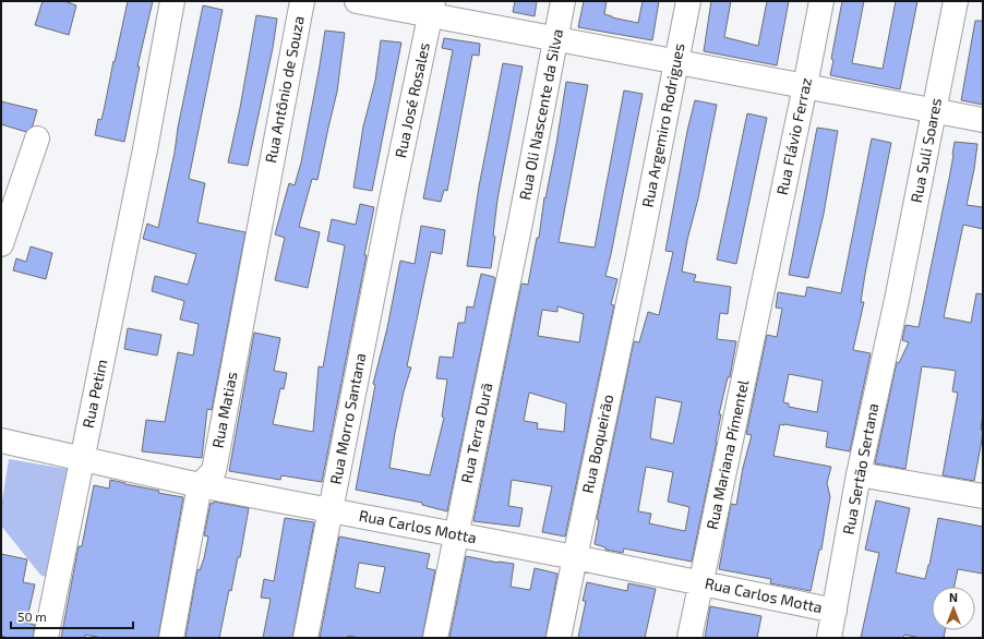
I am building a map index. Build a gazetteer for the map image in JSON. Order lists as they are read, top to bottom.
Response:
{
  "streets": {
    "street": [
      "Rua Antônio de Souza",
      "Rua José Rosales",
      "Rua Oli Nascente da Silva",
      "Rua Argemiro Rodrigues",
      "Rua Flávio Ferraz",
      "Rua Suli Soares",
      "Rua Petim",
      "Rua Matias",
      "Rua Morro Santana",
      "Rua Terra Durã",
      "Rua Boqueirão",
      "Rua Mariana Pímentel",
      "Rua Sertão Sertana",
      "Rua Carlos Motta"
    ]
  },
  "crossings": [
    ["Rua Antônio de Souza", "Rua Matias"],
    ["Rua José Rosales", "Rua Morro Santana"],
    ["Rua Oli Nascente da Silva", "Rua Terra Durã"],
    ["Rua Argemiro Rodrigues", "Rua Boqueirão"],
    ["Rua Flávio Ferraz", "Rua Mariana Pímentel"],
    ["Rua Suli Soares", "Rua Sertão Sertana"],
    ["Rua Petim", "Rua Carlos Motta"],
    ["Rua Matias", "Rua Carlos Motta"],
    ["Rua Morro Santana", "Rua Carlos Motta"],
    ["Rua Terra Durã", "Rua Carlos Motta"],
    ["Rua Boqueirão", "Rua Carlos Motta"],
    ["Rua Mariana Pímentel", "Rua Carlos Motta"],
    ["Rua Sertão Sertana", "Rua Carlos Motta"]
  ],
  "scale_bar": "50 m",
  "north": "top"
}
